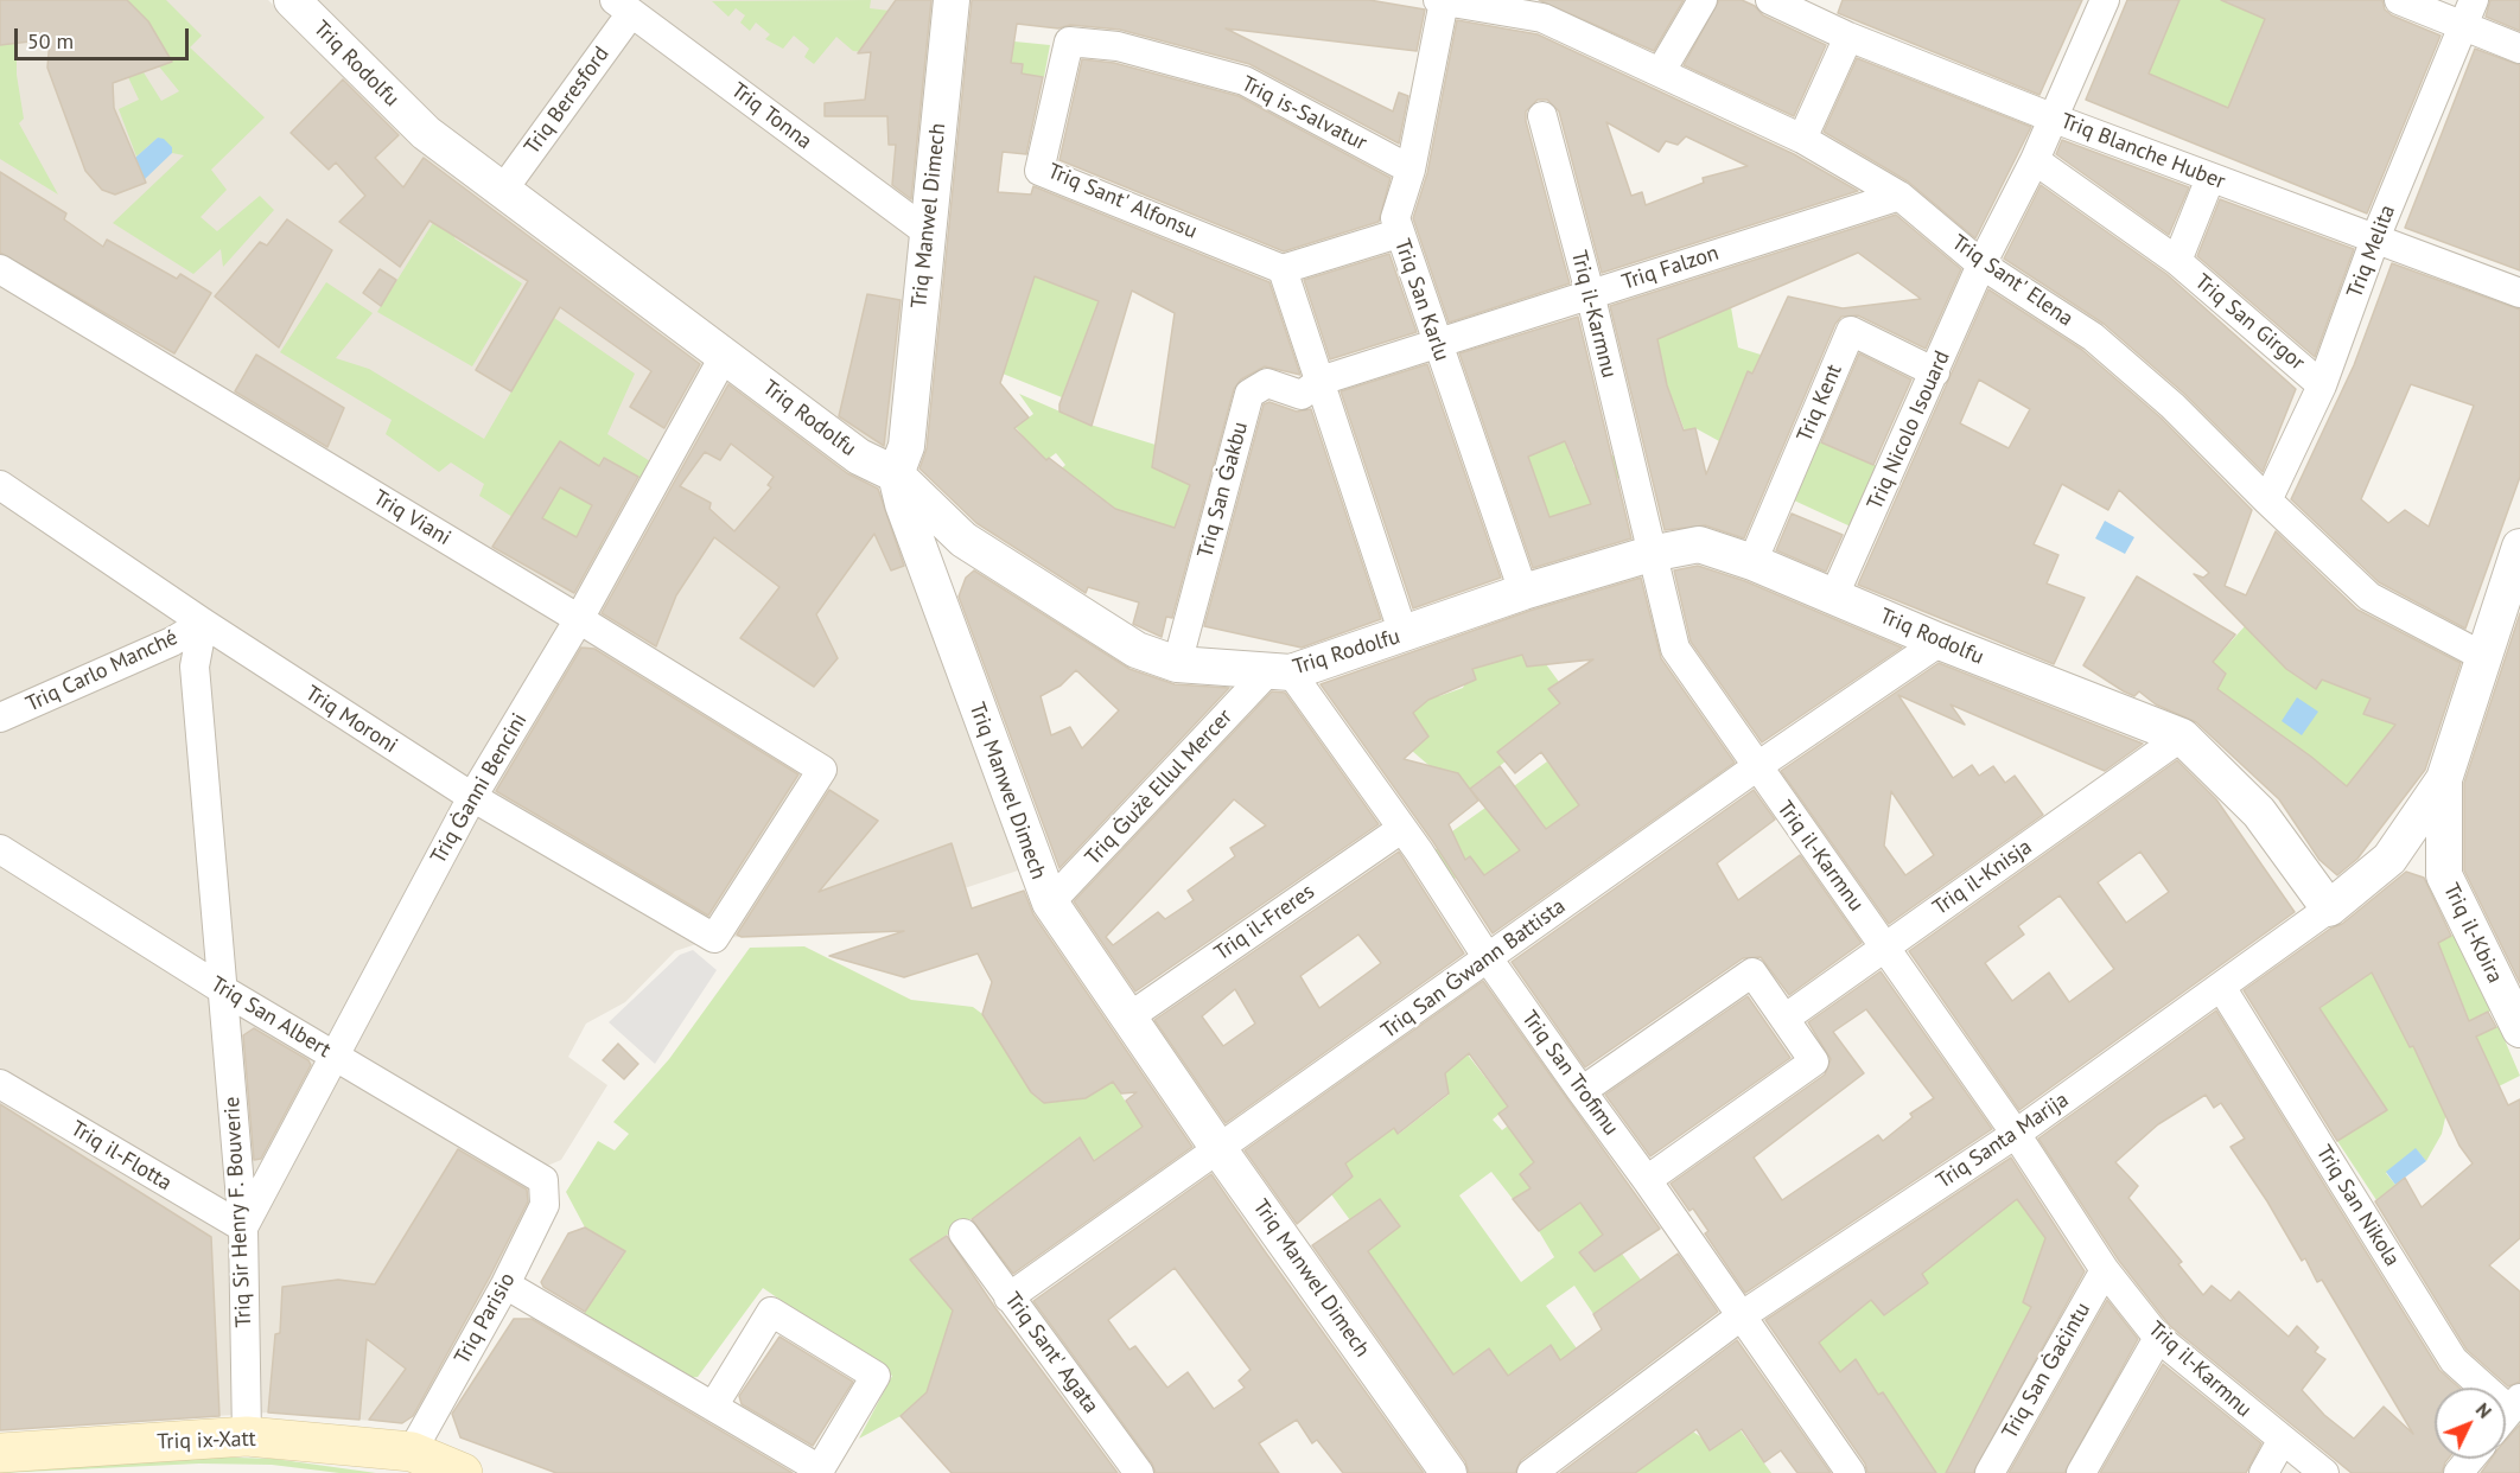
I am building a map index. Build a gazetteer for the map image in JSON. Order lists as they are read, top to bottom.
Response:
{
  "streets": {
    "main road": ["Triq ix-Xatt"],
    "street": [
      "Triq Rodolfu",
      "Triq Beresford",
      "Triq is-Salvatur",
      "Triq Tonna",
      "Triq Blanche Huber",
      "Triq Sant' Alfonsu",
      "Triq Manwel Dimech",
      "Triq Melita",
      "Triq Falzon",
      "Triq Sant' Elena",
      "Triq San Karlu",
      "Triq il-Karmnu",
      "Triq San Girgor",
      "Triq Kent",
      "Triq Nicolo Isouard",
      "Triq San Ġakbu",
      "Triq Viani",
      "Triq Carlo Manché",
      "Triq Moroni",
      "Triq Ġużè Ellul Mercer",
      "Triq Ġanni Bencini",
      "Triq il-Knisja",
      "Triq il-Freres",
      "Triq il-Kbira",
      "Triq San Ġwann Battista",
      "Triq San Albert",
      "Triq San Trofimu",
      "Triq Santa Marija",
      "Triq il-Flotta",
      "Triq San Nikola",
      "Triq Sir Henry F. Bouverie",
      "Triq Parisio",
      "Triq Sant' Agata",
      "Triq San Ġaċintu"
    ]
  },
  "crossings": [
    ["Triq Rodolfu", "Triq Beresford"],
    ["Triq Rodolfu", "Triq Manwel Dimech"],
    ["Triq Rodolfu", "Triq San Karlu"],
    ["Triq Rodolfu", "Triq il-Karmnu"],
    ["Triq Rodolfu", "Triq Kent"],
    ["Triq Rodolfu", "Triq Nicolo Isouard"],
    ["Triq Rodolfu", "Triq San Ġakbu"],
    ["Triq Rodolfu", "Triq Ġużè Ellul Mercer"],
    ["Triq Rodolfu", "Triq Ġanni Bencini"],
    ["Triq Rodolfu", "Triq il-Knisja"],
    ["Triq Rodolfu", "Triq San Ġwann Battista"],
    ["Triq Rodolfu", "Triq San Trofimu"],
    ["Triq Rodolfu", "Triq Santa Marija"],
    ["Triq Beresford", "Triq Tonna"],
    ["Triq is-Salvatur", "Triq Sant' Alfonsu"],
    ["Triq is-Salvatur", "Triq San Karlu"],
    ["Triq Tonna", "Triq Manwel Dimech"],
    ["Triq Blanche Huber", "Triq Melita"],
    ["Triq Blanche Huber", "Triq San Girgor"],
    ["Triq Blanche Huber", "Triq Nicolo Isouard"],
    ["Triq Manwel Dimech", "Triq Ġużè Ellul Mercer"],
    ["Triq Manwel Dimech", "Triq il-Freres"],
    ["Triq Manwel Dimech", "Triq San Ġwann Battista"],
    ["Triq Melita", "Triq Sant' Elena"],
    ["Triq Melita", "Triq San Girgor"],
    ["Triq Falzon", "Triq Sant' Elena"],
    ["Triq Falzon", "Triq San Karlu"],
    ["Triq Falzon", "Triq il-Karmnu"],
    ["Triq Falzon", "Triq San Ġakbu"],
    ["Triq Sant' Elena", "Triq San Karlu"],
    ["Triq Sant' Elena", "Triq Nicolo Isouard"],
    ["Triq il-Karmnu", "Triq il-Knisja"],
    ["Triq il-Karmnu", "Triq San Ġwann Battista"],
    ["Triq il-Karmnu", "Triq Santa Marija"],
    ["Triq il-Karmnu", "Triq San Ġaċintu"],
    ["Triq San Girgor", "Triq Nicolo Isouard"],
    ["Triq Kent", "Triq Nicolo Isouard"],
    ["Triq Viani", "Triq Moroni"],
    ["Triq Viani", "Triq Ġanni Bencini"],
    ["Triq Carlo Manché", "Triq Moroni"],
    ["Triq Carlo Manché", "Triq Sir Henry F. Bouverie"],
    ["Triq Moroni", "Triq Ġanni Bencini"],
    ["Triq Moroni", "Triq Sir Henry F. Bouverie"],
    ["Triq Ġużè Ellul Mercer", "Triq San Trofimu"],
    ["Triq Ġanni Bencini", "Triq San Albert"],
    ["Triq Ġanni Bencini", "Triq il-Flotta"],
    ["Triq Ġanni Bencini", "Triq Sir Henry F. Bouverie"],
    ["Triq il-Freres", "Triq San Trofimu"],
    ["Triq il-Kbira", "Triq Santa Marija"],
    ["Triq San Ġwann Battista", "Triq San Trofimu"],
    ["Triq San Ġwann Battista", "Triq Sant' Agata"],
    ["Triq San Albert", "Triq Sir Henry F. Bouverie"],
    ["Triq San Albert", "Triq Parisio"],
    ["Triq San Trofimu", "Triq Santa Marija"],
    ["Triq Santa Marija", "Triq San Nikola"],
    ["Triq il-Flotta", "Triq Sir Henry F. Bouverie"],
    ["Triq Sir Henry F. Bouverie", "Triq ix-Xatt"],
    ["Triq Parisio", "Triq ix-Xatt"]
  ],
  "scale_bar": "50 m",
  "north": "top right"
}
